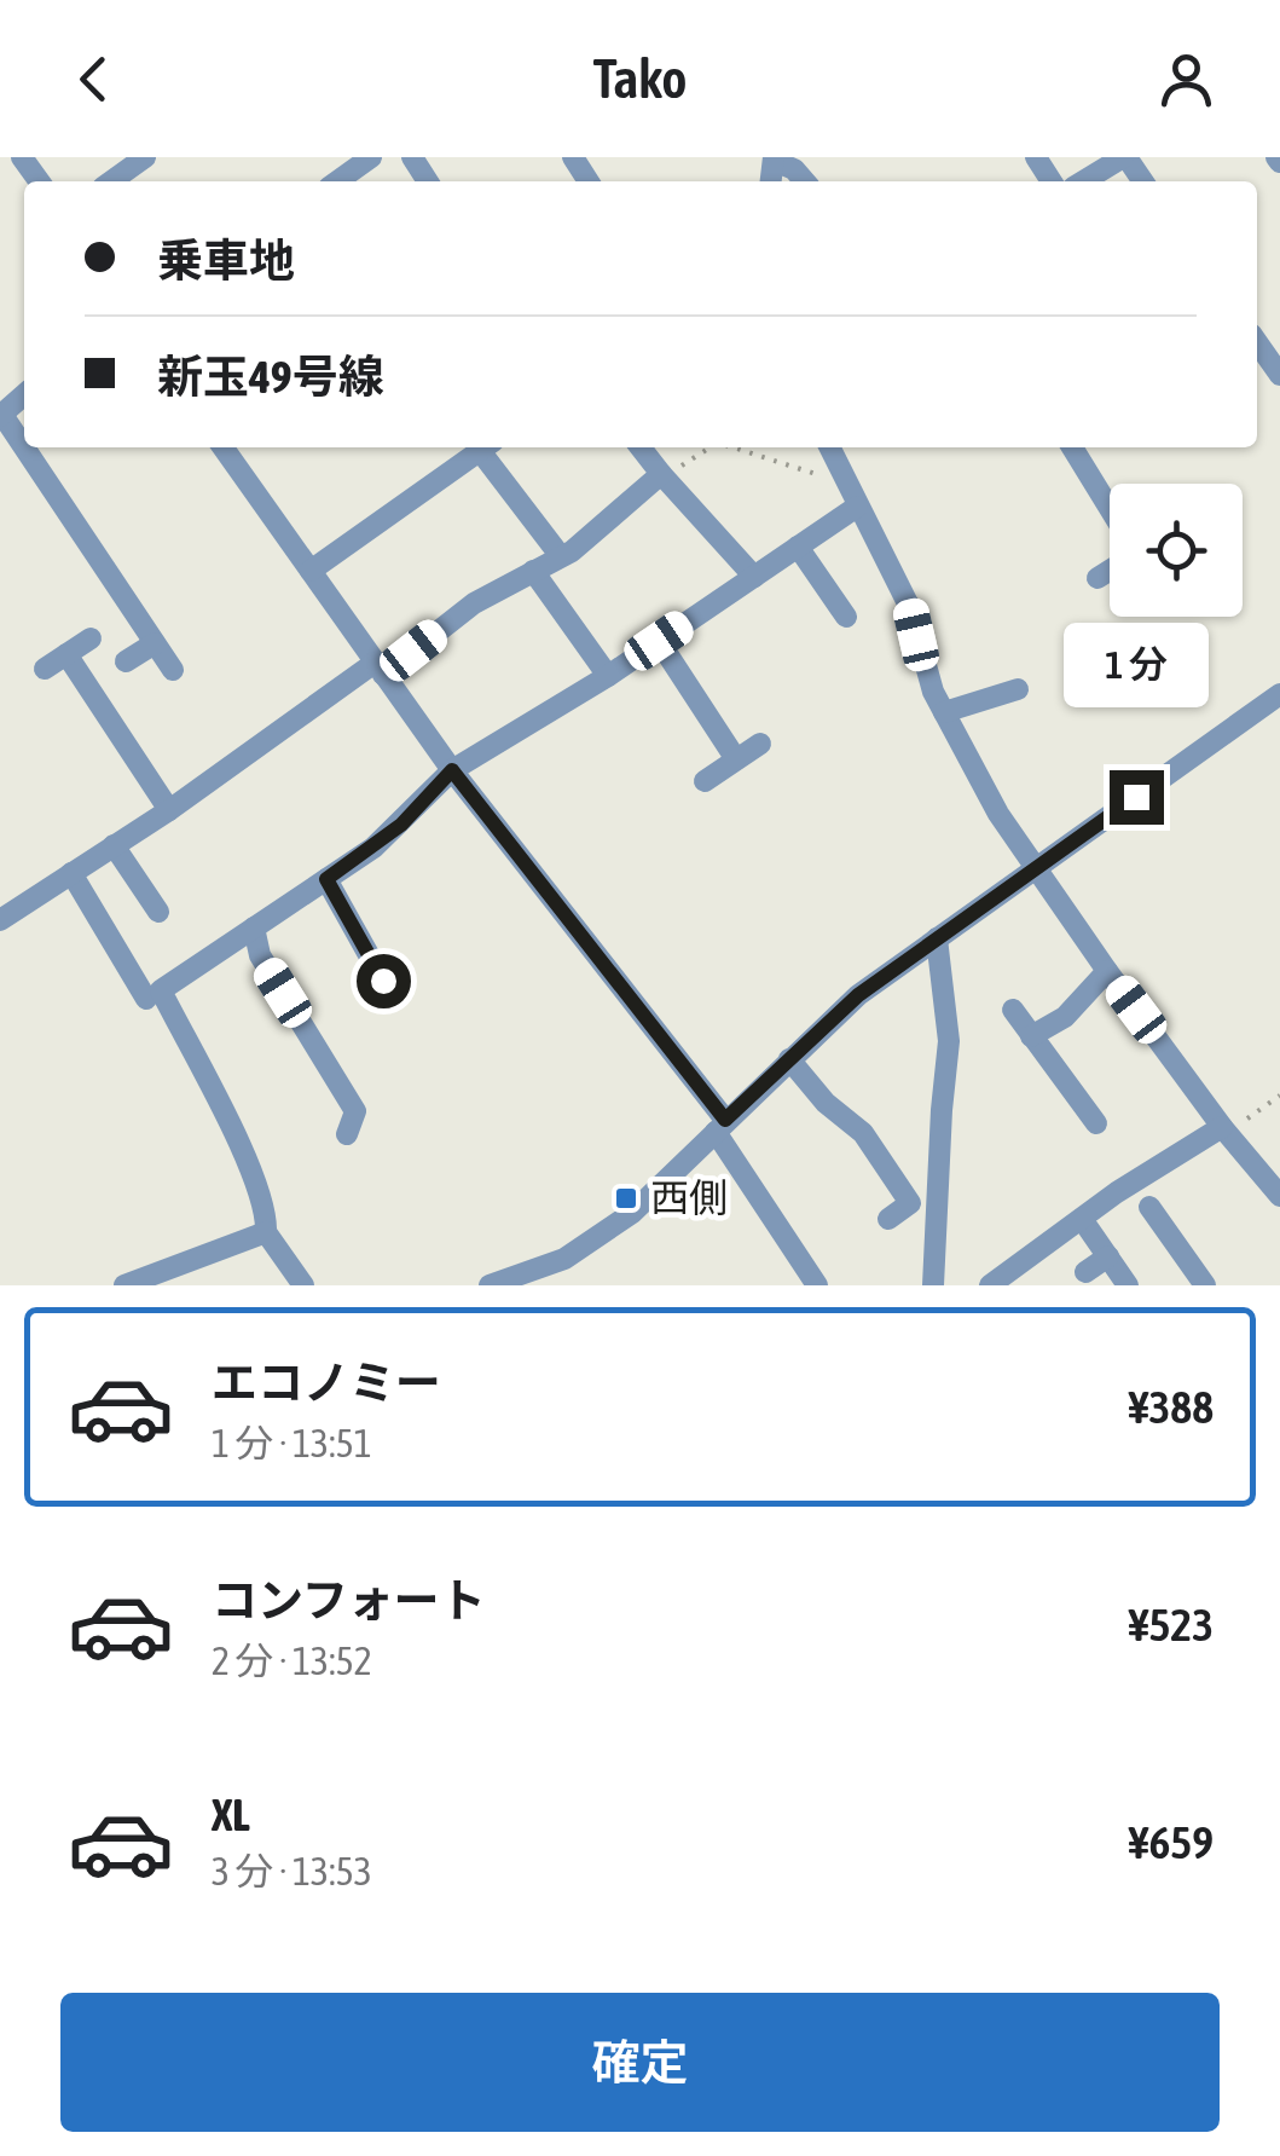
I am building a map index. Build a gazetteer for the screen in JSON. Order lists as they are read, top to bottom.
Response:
{
  "places": {
    "transit": ["西側"]
  },
  "page": {
    "header": "Tako",
    "banner": ["乗車地", "新玉49号線"],
    "bubble": "1 分",
    "list": [
      {
        "name": "エコノミー",
        "note": "1 分 · 13:51",
        "value": "¥388"
      },
      {
        "name": "コンフォート",
        "note": "2 分 · 13:52",
        "value": "¥523"
      },
      {
        "name": "XL",
        "note": "3 分 · 13:53",
        "value": "¥659"
      }
    ],
    "buttons": "確定"
  }
}
